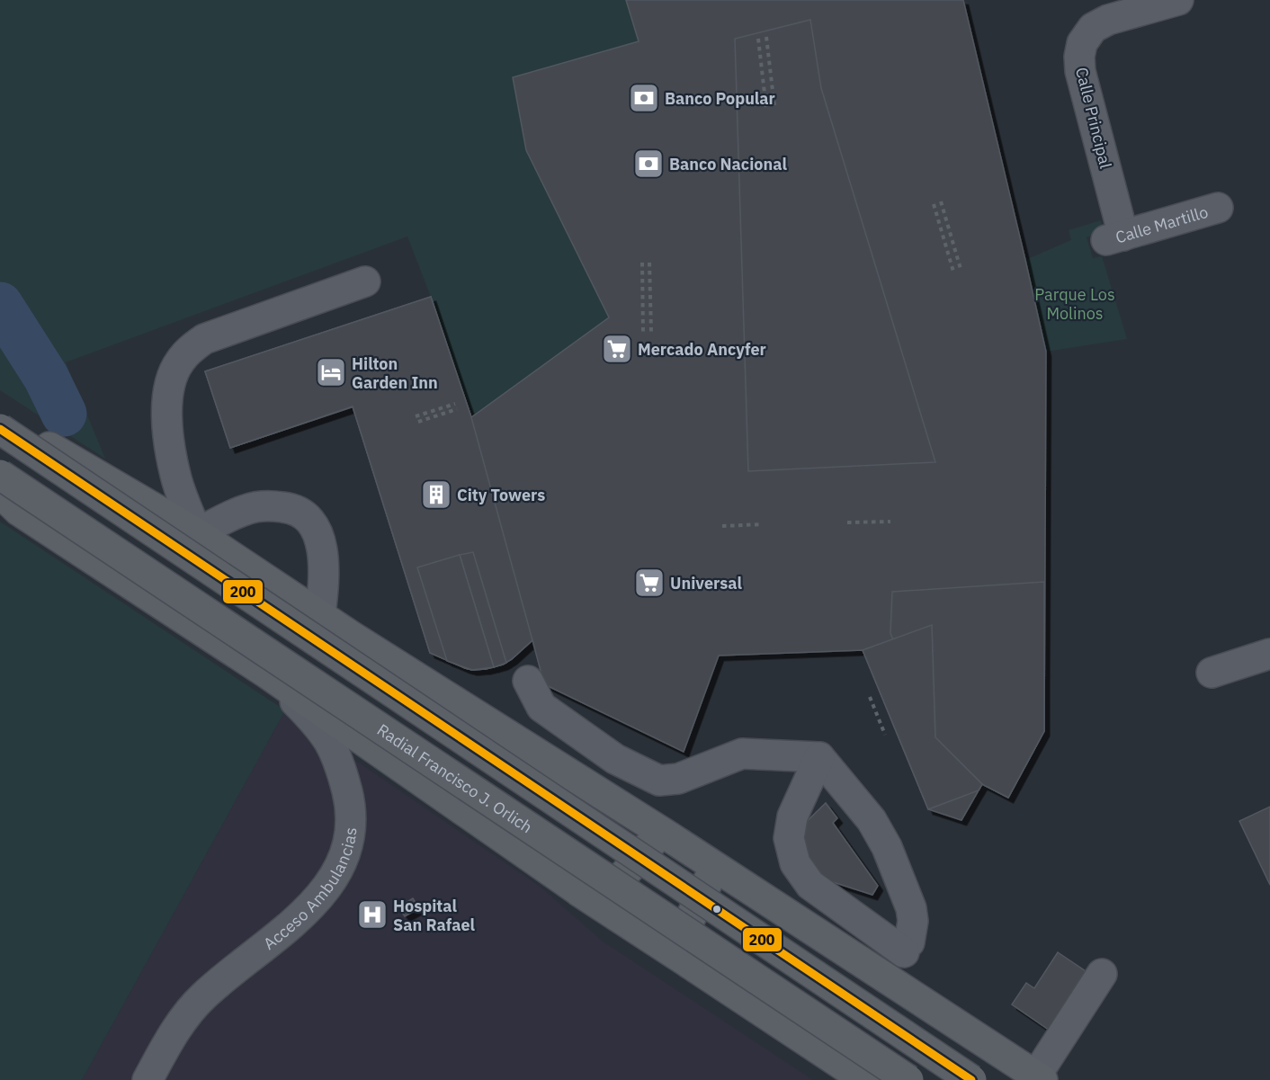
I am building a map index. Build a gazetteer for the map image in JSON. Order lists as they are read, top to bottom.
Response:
{
  "streets": {
    "main road": ["Radial Francisco J. Orlich"],
    "street": ["Calle Principal", "Calle Martillo", "Acceso Ambulancias"]
  },
  "crossings": [
    ["Calle Principal", "Calle Martillo"]
  ],
  "parks": ["Parque Los Molinos"],
  "places": {
    "bank": ["Banco Popular", "Banco Nacional"],
    "supermarket": ["Mercado Ancyfer", "Universal"],
    "hotel": ["Hilton Garden Inn"],
    "building": ["City Towers"],
    "hospital": ["Hospital San Rafael"]
  },
  "lines": ["transit line 200"]
}
